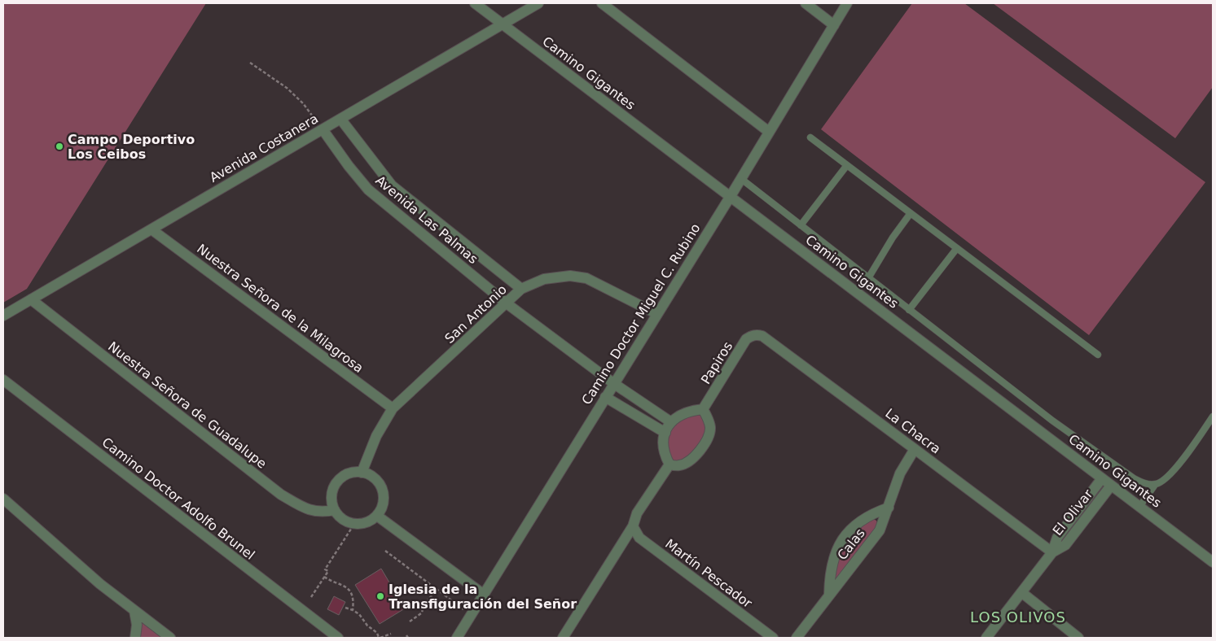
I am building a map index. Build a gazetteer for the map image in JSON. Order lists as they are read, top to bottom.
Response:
{
  "streets": {
    "street": [
      "Camino Gigantes",
      "Avenida Costanera",
      "Avenida Las Palmas",
      "Nuestra Señora de la Milagrosa",
      "San Antonio",
      "Camino Doctor Miguel C. Rubino",
      "Papiros",
      "Nuestra Señora de Guadalupe",
      "La Chacra",
      "Camino Doctor Adolfo Brunel",
      "El Olivar",
      "Calas",
      "Martín Pescador"
    ]
  },
  "crossings": [
    ["Camino Gigantes", "Avenida Costanera"],
    ["Camino Gigantes", "Camino Doctor Miguel C. Rubino"],
    ["Camino Gigantes", "El Olivar"],
    ["Avenida Costanera", "Avenida Las Palmas"],
    ["Avenida Costanera", "Nuestra Señora de la Milagrosa"],
    ["Avenida Costanera", "Nuestra Señora de Guadalupe"],
    ["Avenida Las Palmas", "San Antonio"],
    ["Avenida Las Palmas", "Camino Doctor Miguel C. Rubino"],
    ["Nuestra Señora de la Milagrosa", "San Antonio"],
    ["San Antonio", "Camino Doctor Miguel C. Rubino"],
    ["San Antonio", "Nuestra Señora de Guadalupe"],
    ["Papiros", "La Chacra"],
    ["La Chacra", "El Olivar"],
    ["La Chacra", "Calas"]
  ],
  "districts": ["LOS OLIVOS"],
  "places": ["Campo Deportivo Los Ceibos", "Iglesia de la Transfiguración del Señor"]
}
